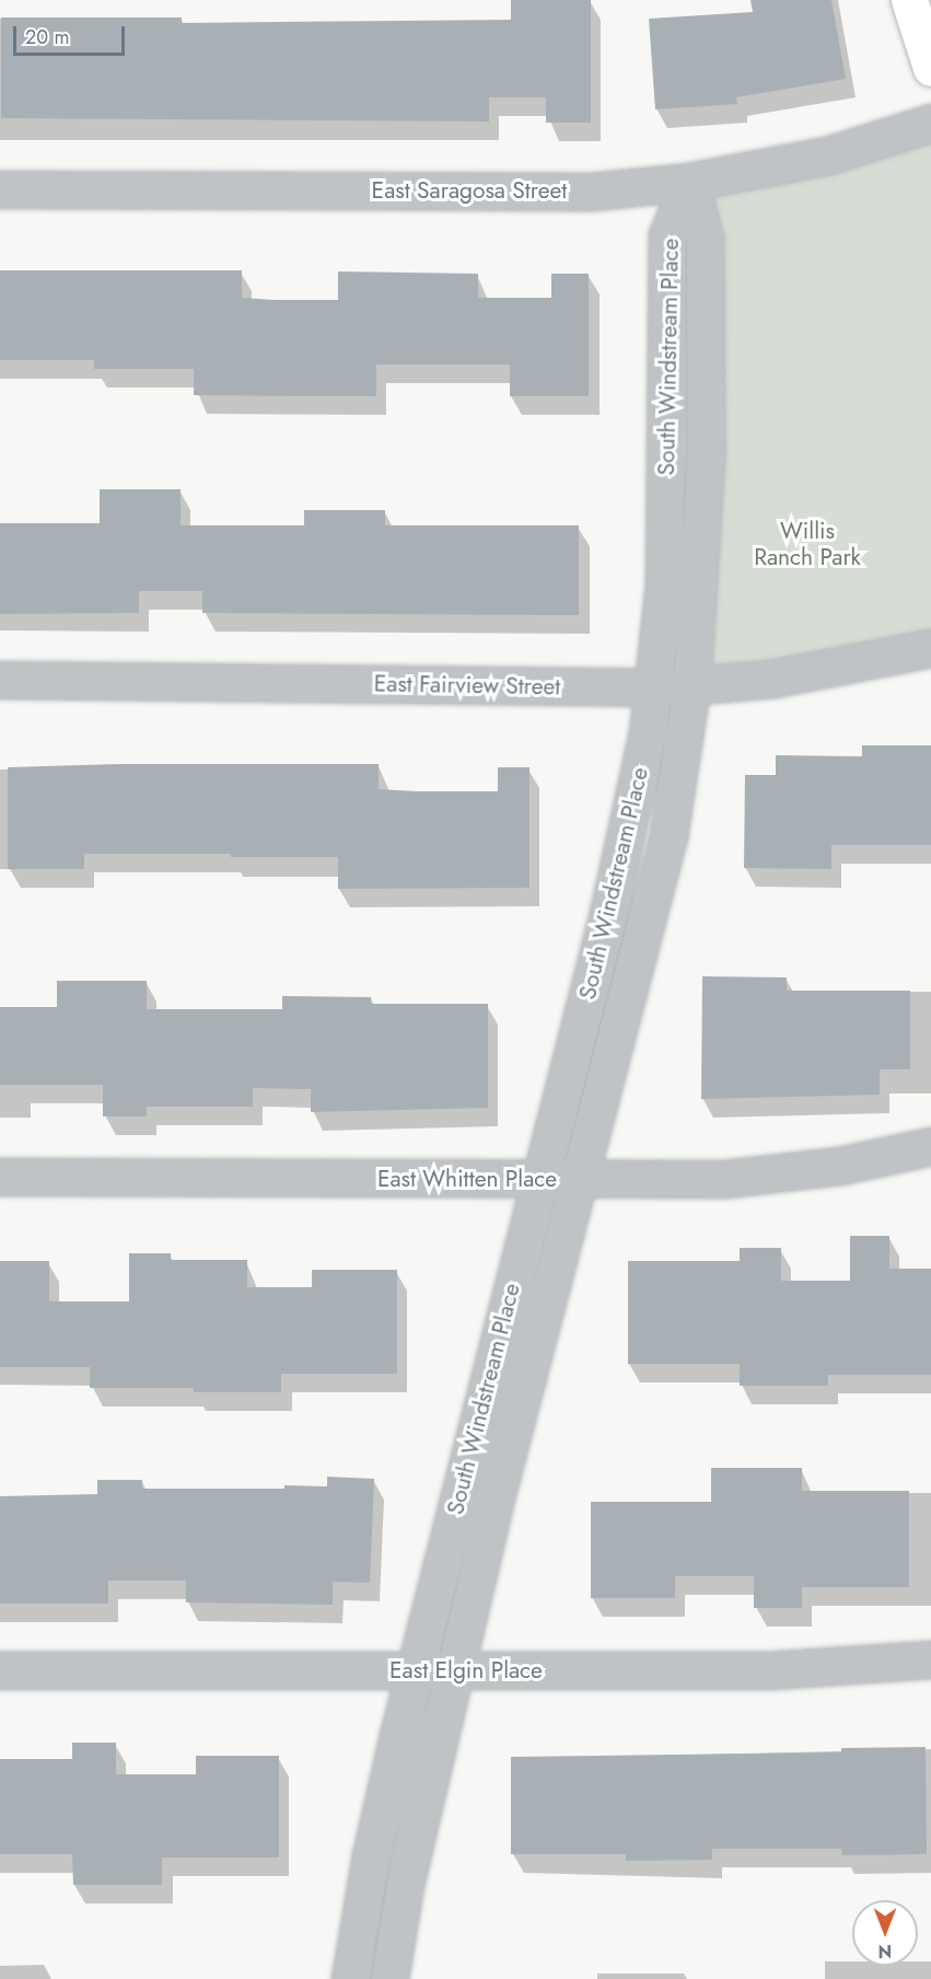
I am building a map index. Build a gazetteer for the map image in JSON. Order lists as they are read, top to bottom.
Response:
{
  "streets": {
    "street": [
      "East Saragosa Street",
      "South Windstream Place",
      "East Fairview Street",
      "East Whitten Place",
      "East Elgin Place"
    ]
  },
  "crossings": [
    ["East Saragosa Street", "South Windstream Place"],
    ["South Windstream Place", "East Fairview Street"],
    ["South Windstream Place", "East Whitten Place"],
    ["South Windstream Place", "East Elgin Place"]
  ],
  "parks": ["Willis Ranch Park"],
  "scale_bar": "20 m",
  "north": "bottom"
}
